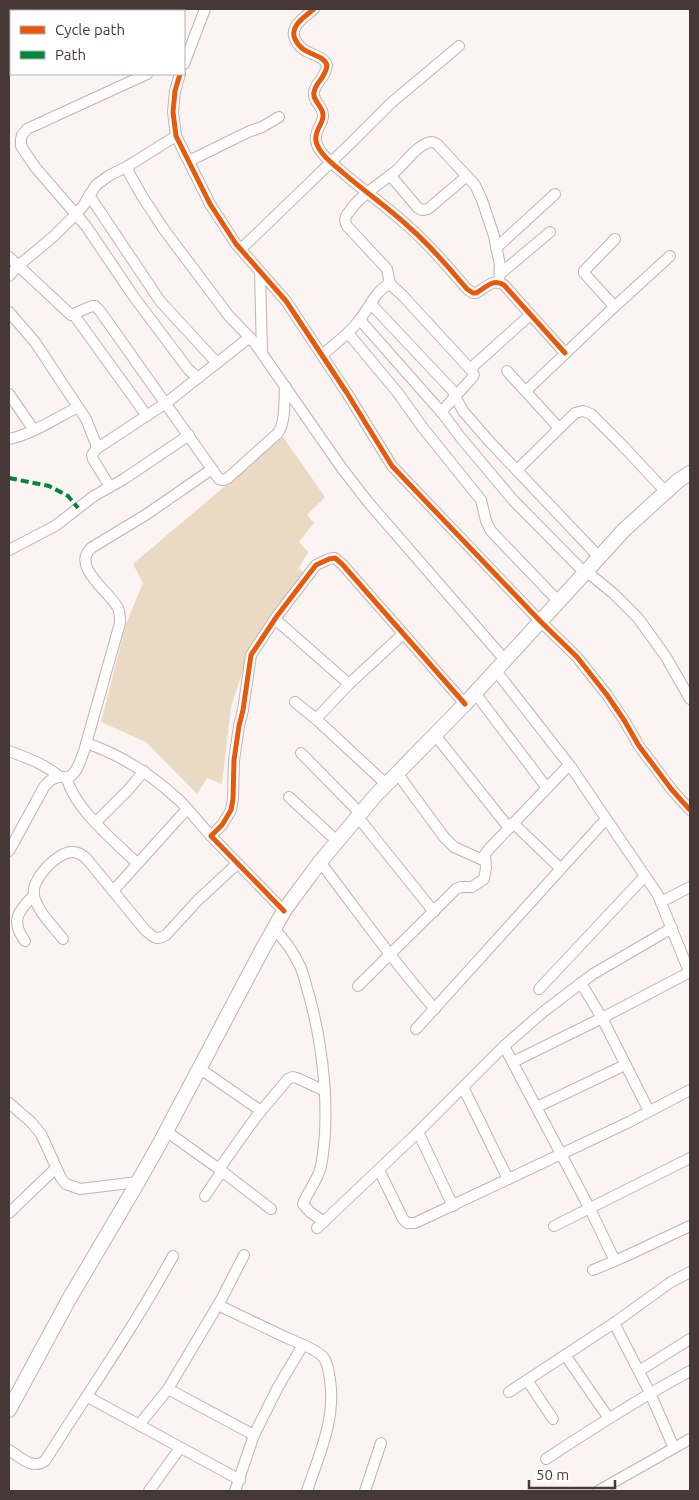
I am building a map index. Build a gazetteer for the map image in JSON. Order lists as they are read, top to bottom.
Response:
{
  "legend": ["Cycle path", "Path"],
  "scale_bar": "50 m"
}
